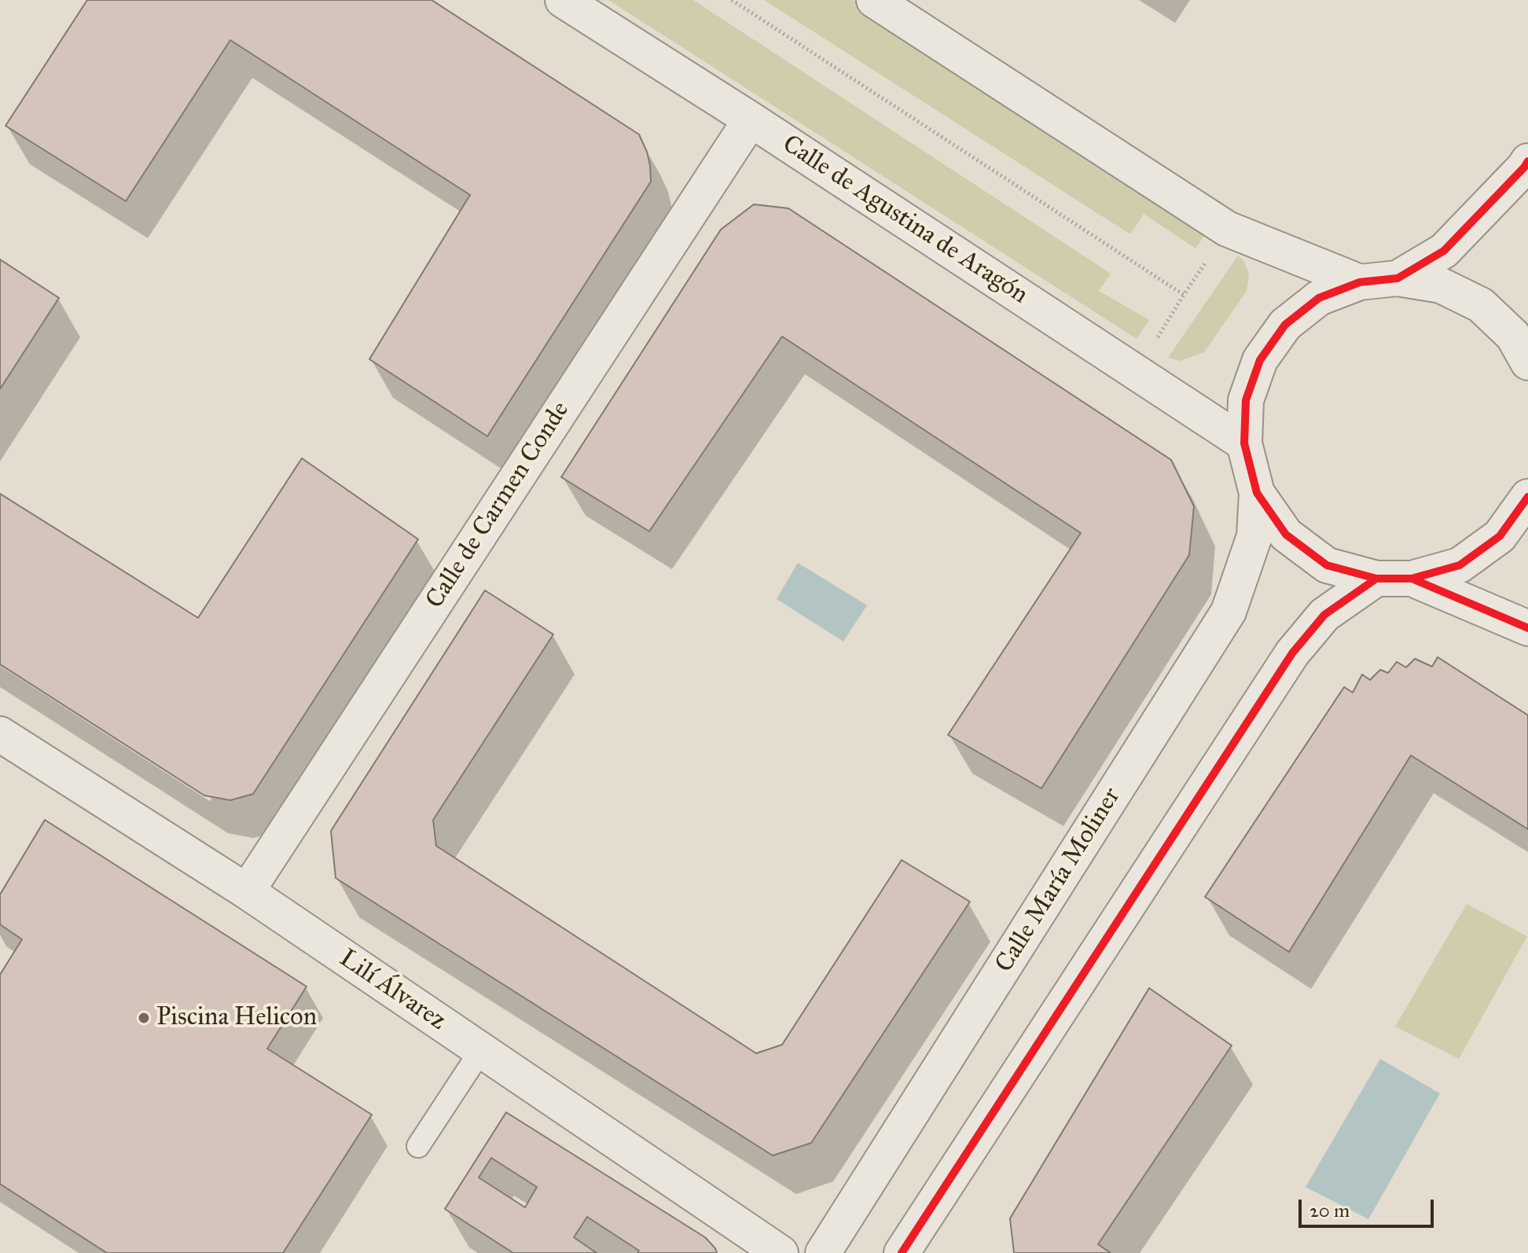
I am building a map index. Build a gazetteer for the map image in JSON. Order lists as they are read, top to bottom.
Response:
{
  "streets": {
    "street": [
      "Calle de Agustina de Aragón",
      "Calle de Carmen Conde",
      "Calle María Moliner",
      "Lilí Álvarez"
    ]
  },
  "crossings": [
    ["Calle de Agustina de Aragón", "Calle de Carmen Conde"],
    ["Calle de Carmen Conde", "Lilí Álvarez"]
  ],
  "places": ["Piscina Helicon"],
  "scale_bar": "20 m"
}
